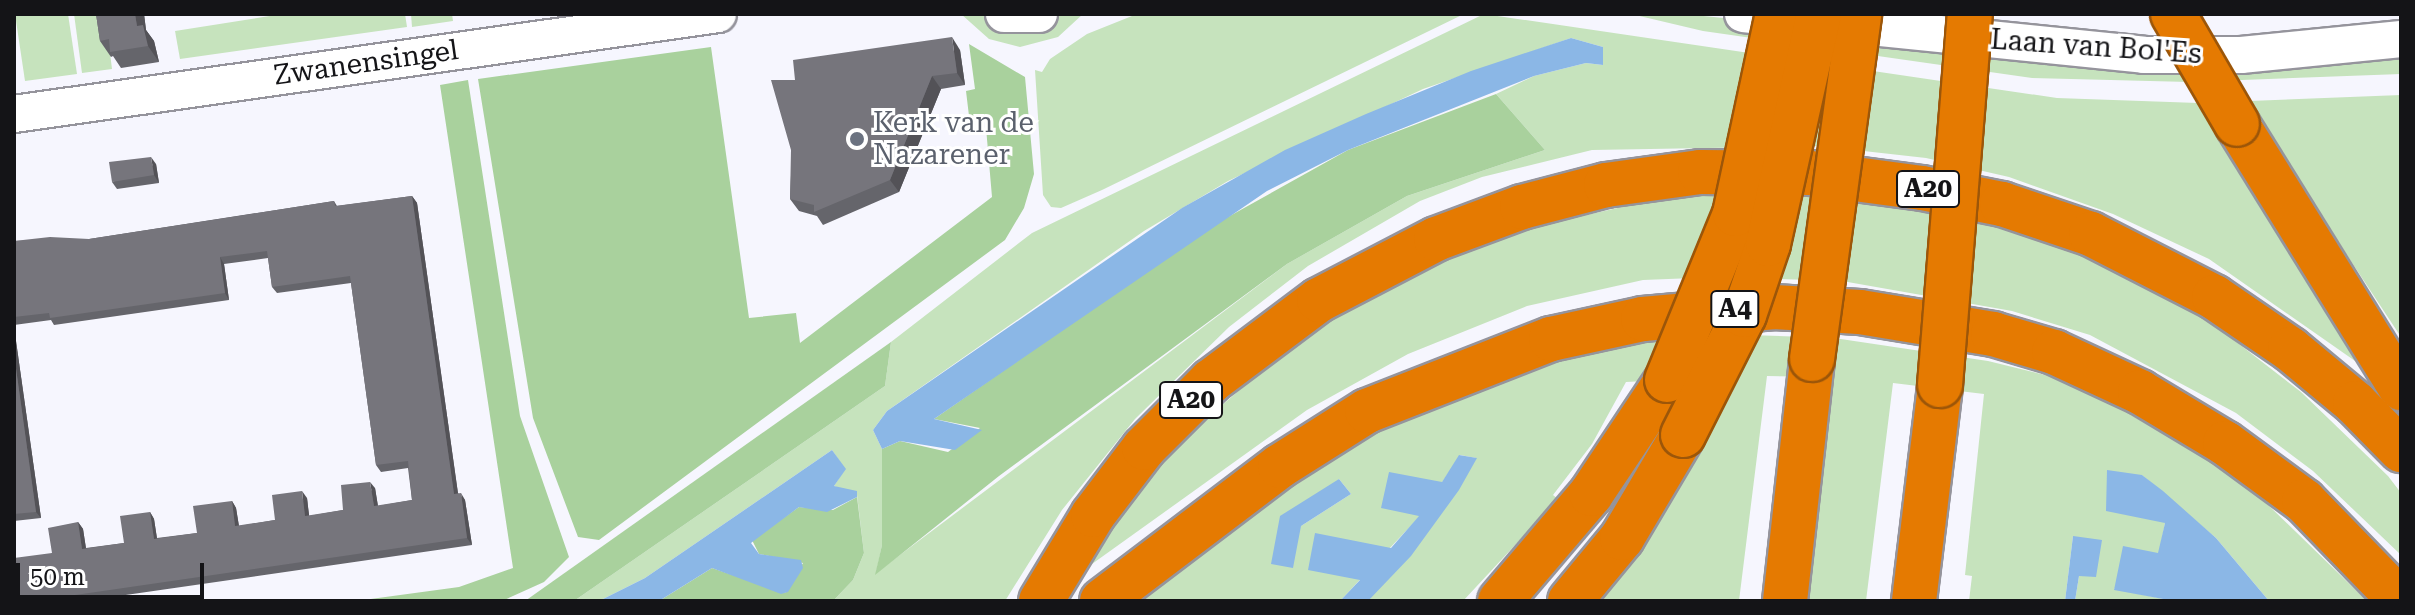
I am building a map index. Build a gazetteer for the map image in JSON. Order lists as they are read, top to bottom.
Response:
{
  "streets": {
    "highway": ["A20", "A4"],
    "street": ["Laan van Bol'Es", "Zwanensingel"]
  },
  "places": ["Kerk van de Nazarener"],
  "scale_bar": "50 m"
}
